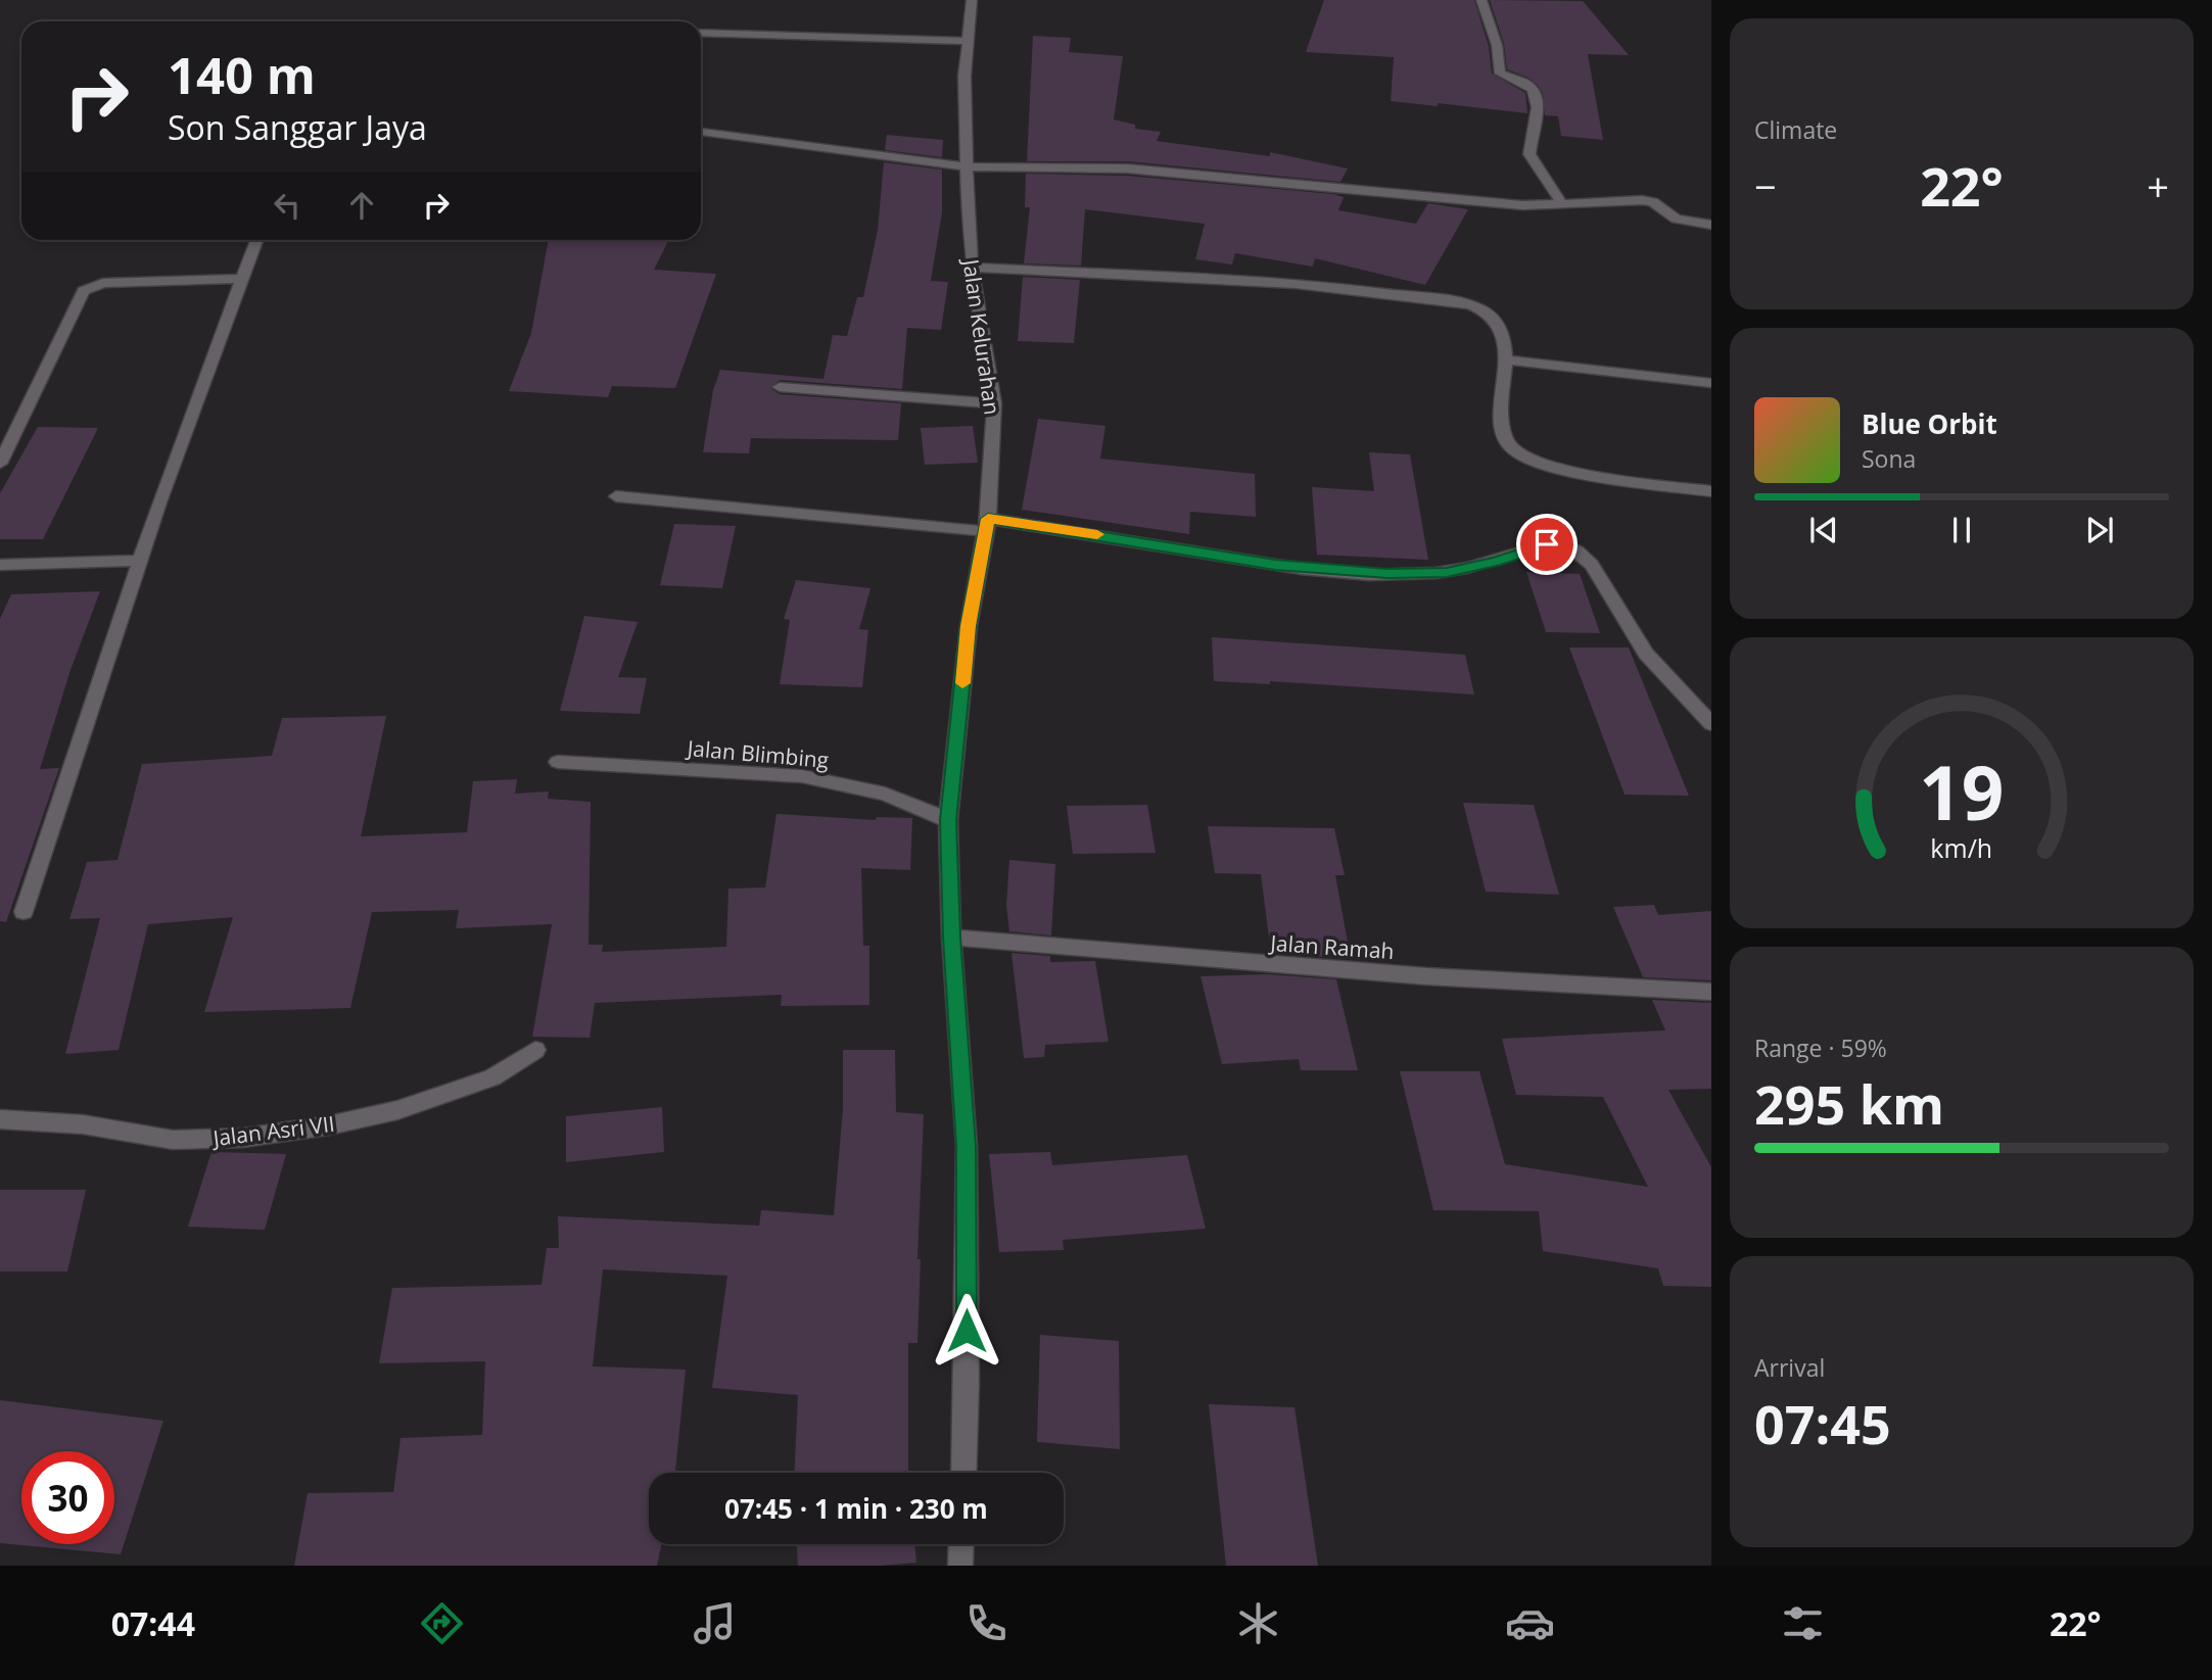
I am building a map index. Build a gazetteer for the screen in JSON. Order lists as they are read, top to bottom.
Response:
{
  "streets": {
    "street": [
      "Jalan Kelurahan",
      "Jalan Blimbing",
      "Jalan Ramah",
      "Jalan Asri VII"
    ]
  },
  "crossings": [
    ["Jalan Kelurahan", "Jalan Blimbing"],
    ["Jalan Kelurahan", "Jalan Ramah"]
  ],
  "page": {
    "tile": [
      "Climate",
      ["Range · 59%", "295 km"],
      ["Arrival", "07:45"]
    ],
    "turn": ["140 m", "Son Sanggar Jaya"],
    "heat": ["−", "22°", "+"],
    "song": ["Blue Orbit", "Sona"],
    "limit": "30",
    "trip": "07:45 · 1 min · 230 m",
    "tabs": ["07:44", "22°"],
    "gauge": ["19", "km/h"]
  }
}
